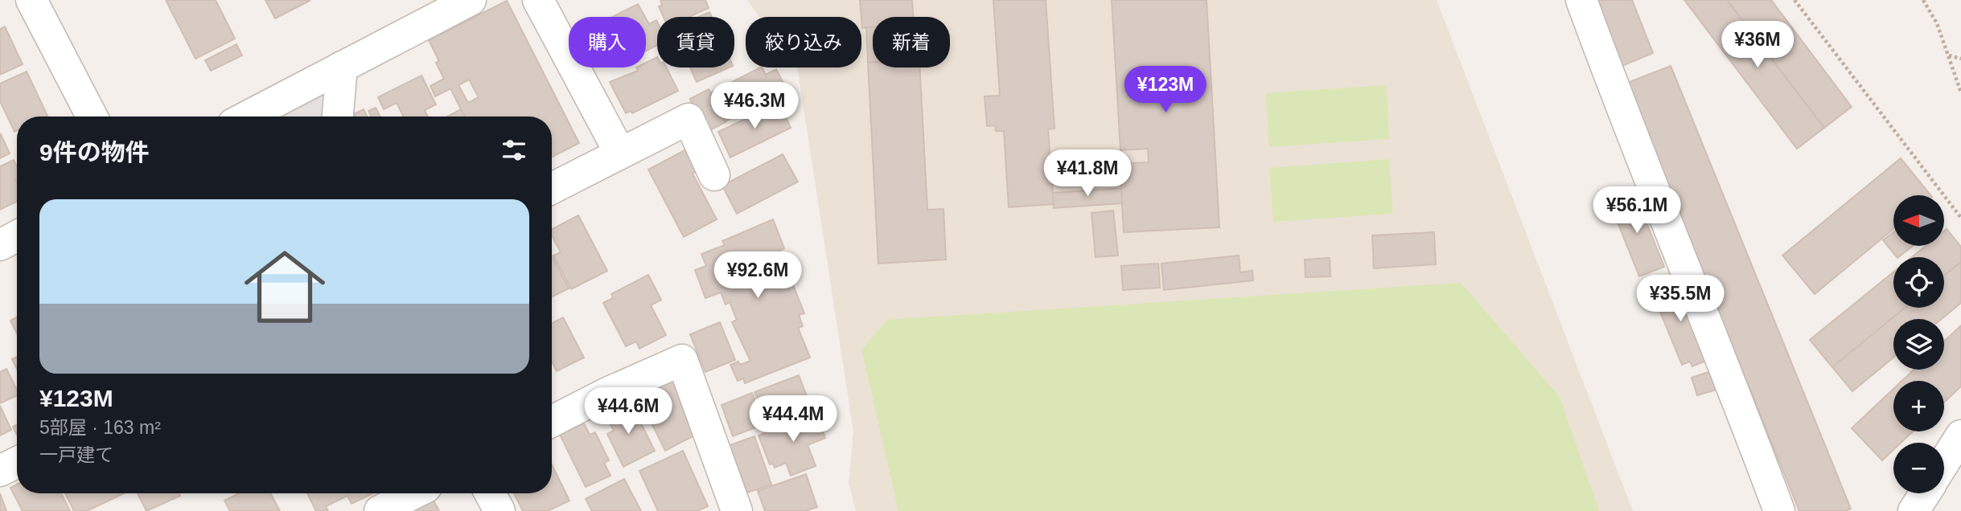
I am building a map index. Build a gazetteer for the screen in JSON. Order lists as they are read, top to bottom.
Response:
{
  "north": "left",
  "page": {
    "chip": [
      "購入",
      "賃貸",
      "絞り込み",
      "新着"
    ],
    "price": [
      "¥36M",
      "¥123M",
      "¥46.3M",
      "¥41.8M",
      "¥56.1M",
      "¥92.6M",
      "¥35.5M",
      "¥44.6M",
      "¥44.4M"
    ],
    "heading": "9件の物件",
    "list": [
      {
        "name": "¥123M",
        "note": "5部屋 · 163 m² · 一戸建て"
      }
    ],
    "map_buttons": ["+", "−"]
  }
}
